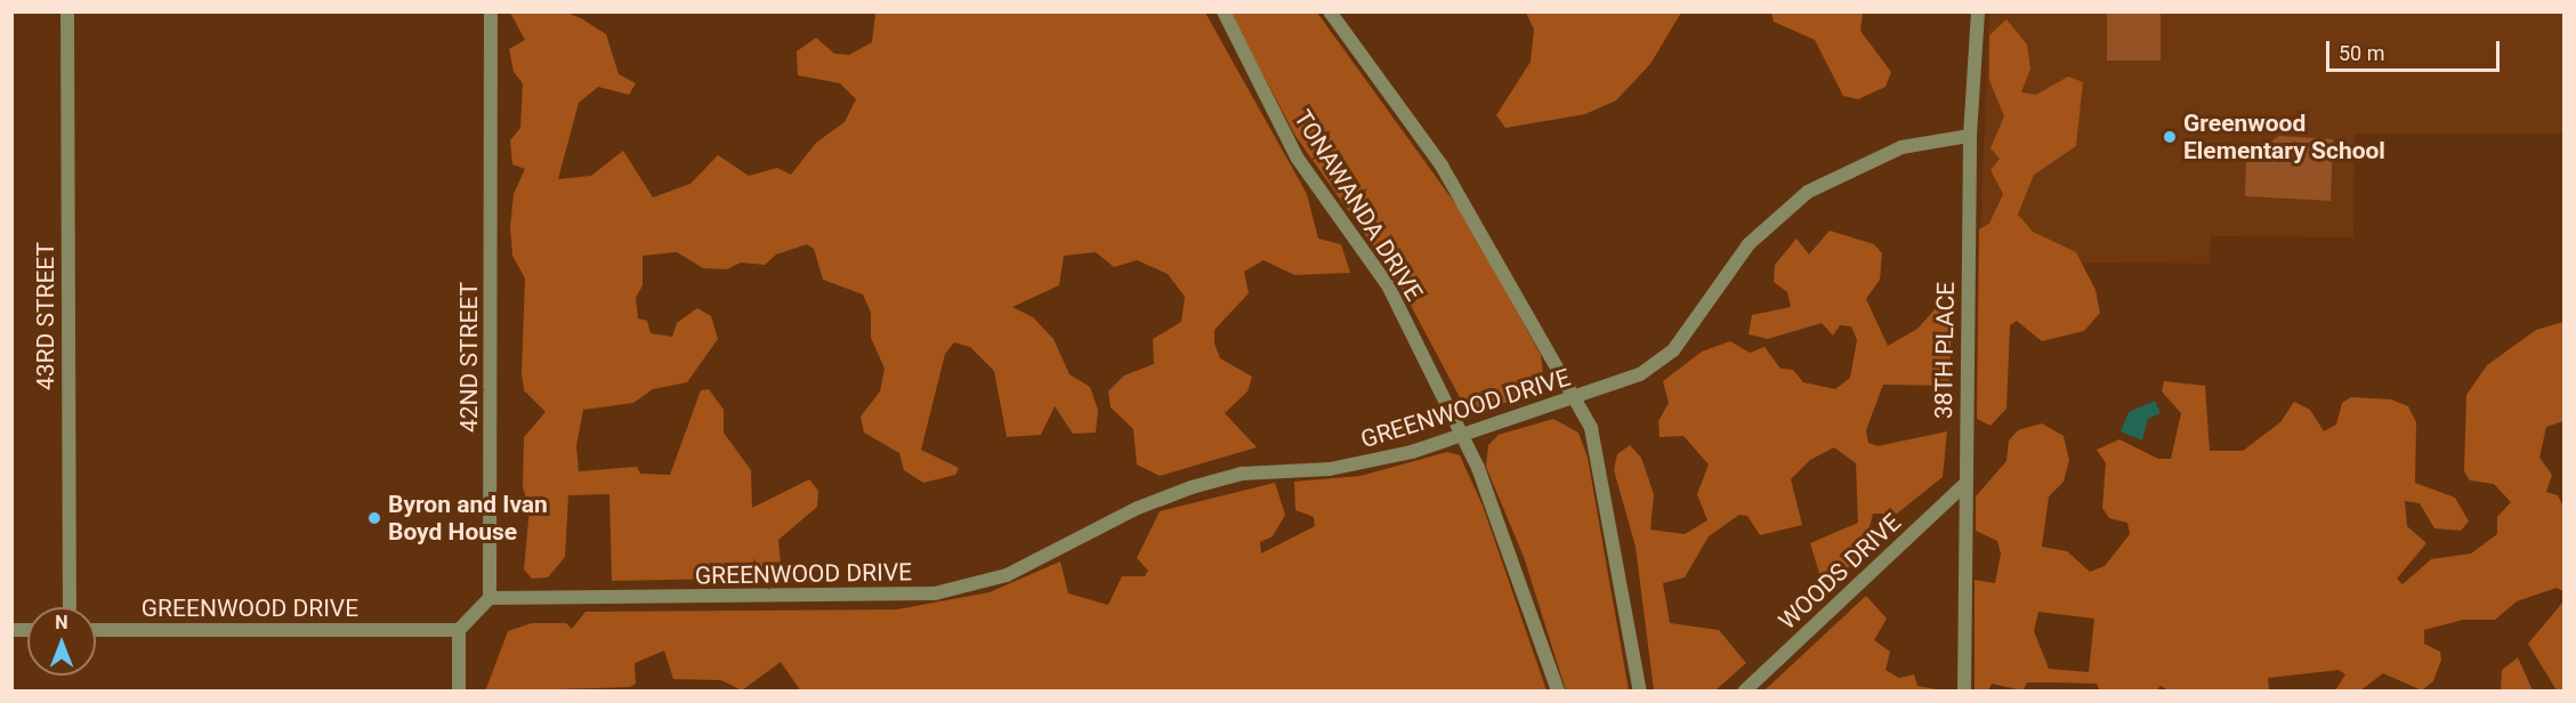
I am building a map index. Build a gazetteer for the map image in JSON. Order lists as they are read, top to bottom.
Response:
{
  "streets": {
    "street": [
      "TONAWANDA DRIVE",
      "43RD STREET",
      "38TH PLACE",
      "42ND STREET",
      "GREENWOOD DRIVE",
      "WOODS DRIVE"
    ]
  },
  "crossings": [
    ["TONAWANDA DRIVE", "GREENWOOD DRIVE"],
    ["38TH PLACE", "GREENWOOD DRIVE"],
    ["38TH PLACE", "WOODS DRIVE"],
    ["42ND STREET", "GREENWOOD DRIVE"]
  ],
  "places": ["Greenwood Elementary School", "Byron and Ivan Boyd House"],
  "scale_bar": "50 m",
  "north": "top"
}
